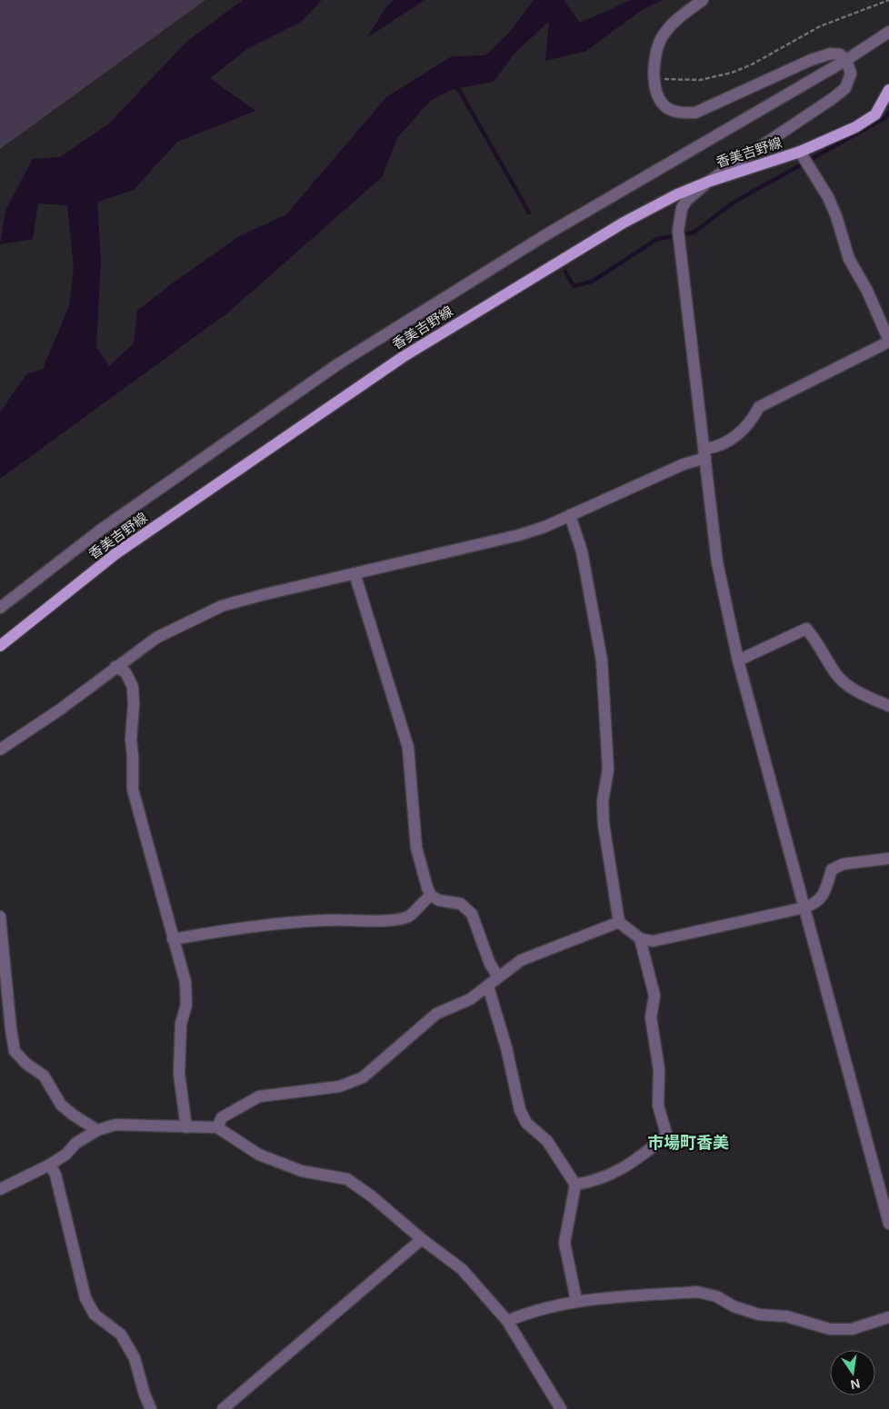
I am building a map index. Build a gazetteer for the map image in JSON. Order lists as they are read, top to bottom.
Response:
{
  "streets": {
    "main road": ["香美吉野線"]
  },
  "districts": ["市場町香美"],
  "north": "bottom"
}
